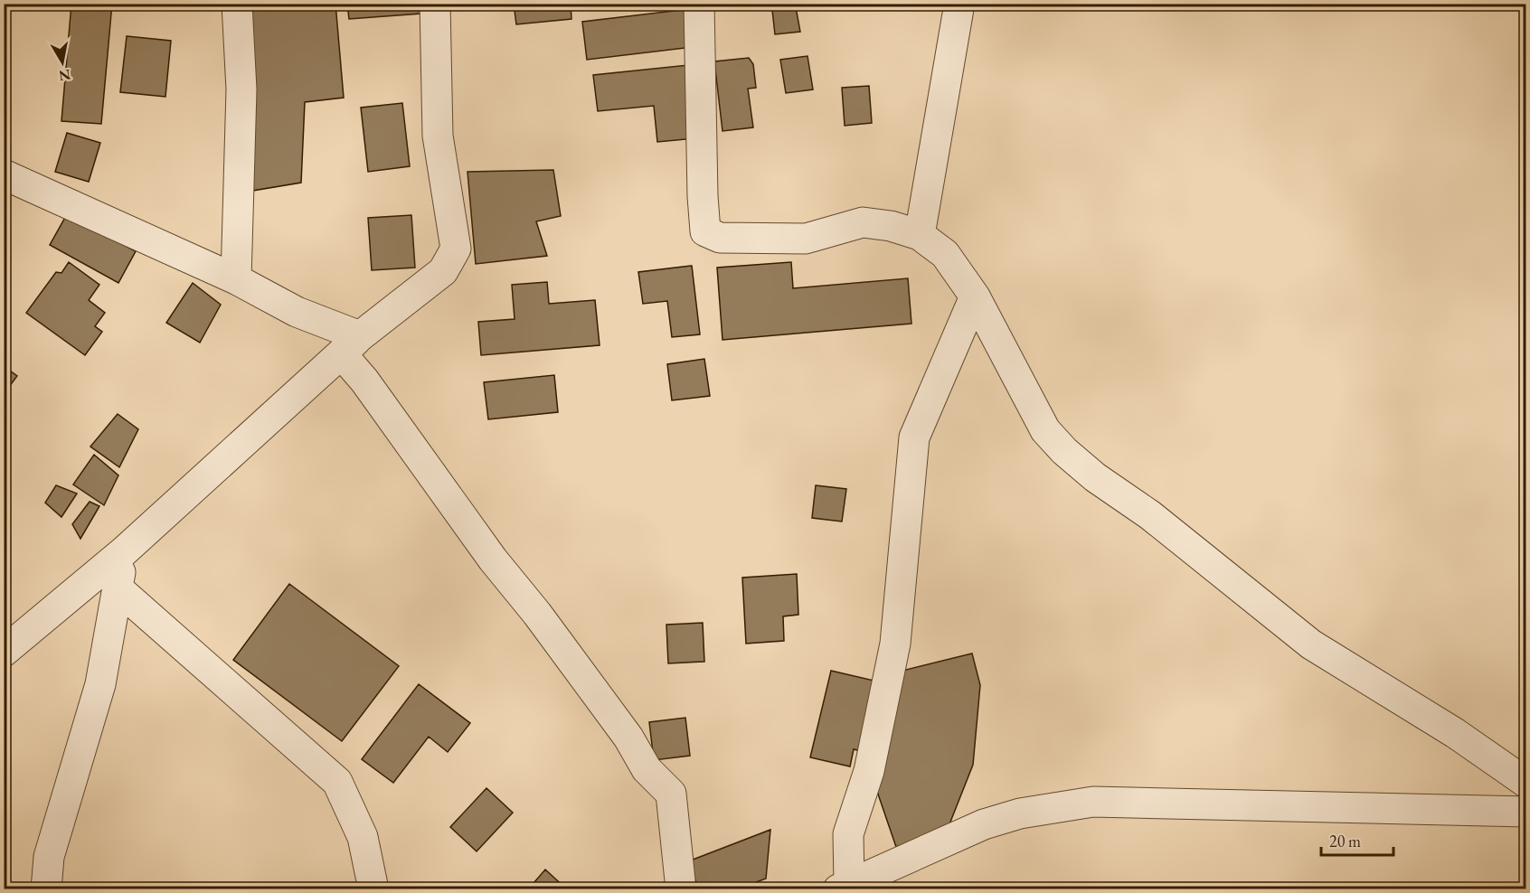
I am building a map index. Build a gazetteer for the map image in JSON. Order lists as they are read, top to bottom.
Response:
{
  "scale_bar": "20 m",
  "north": "bottom"
}
